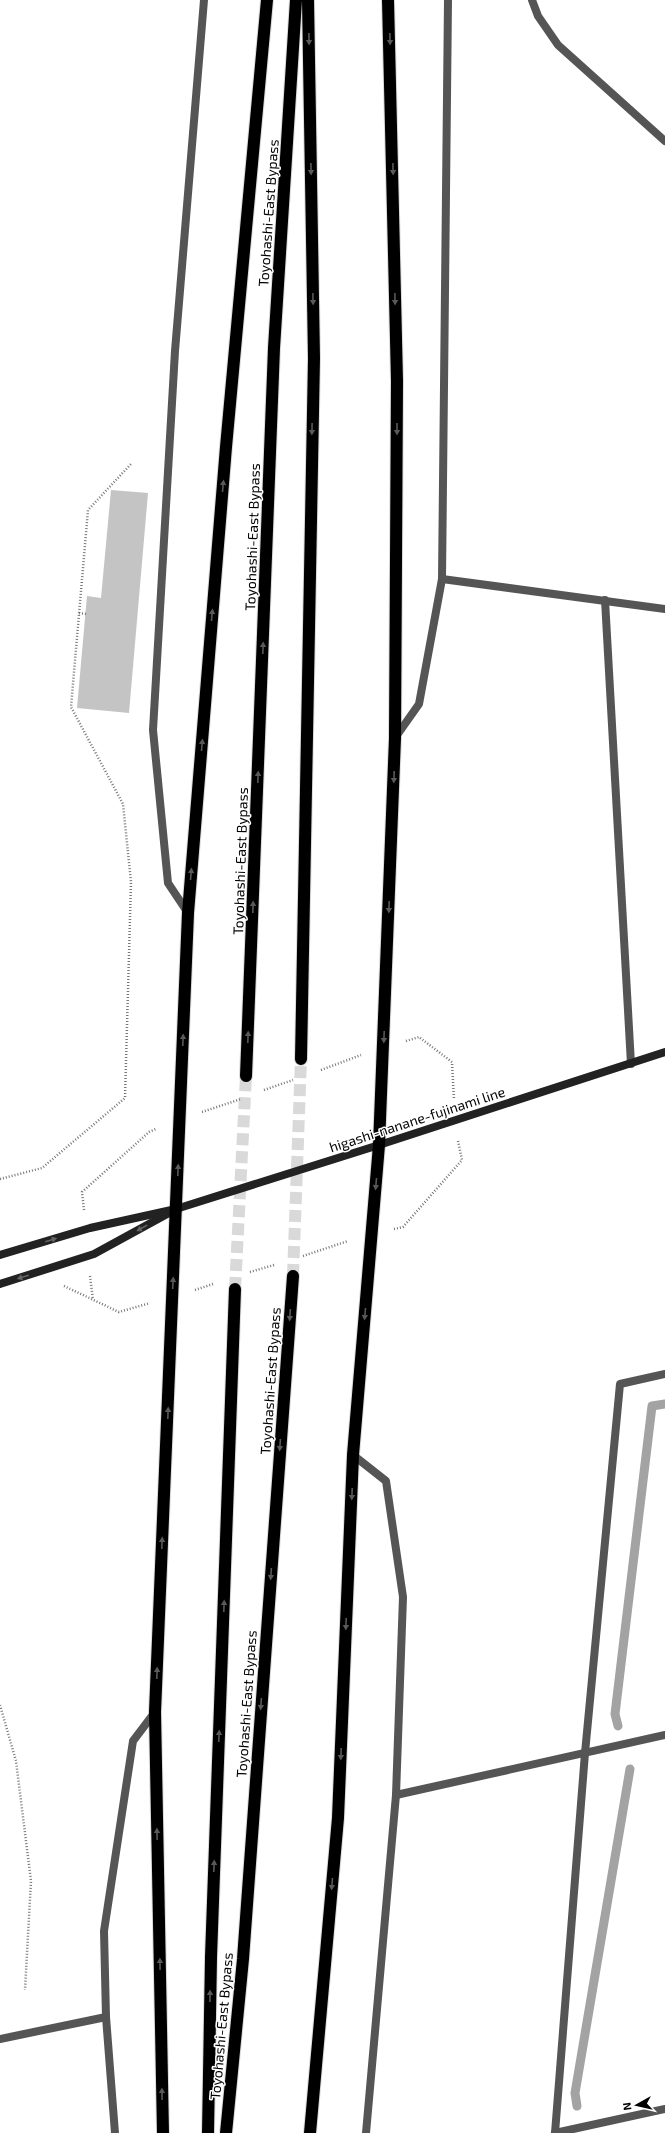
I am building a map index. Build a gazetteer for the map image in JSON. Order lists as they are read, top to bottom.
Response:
{
  "streets": {
    "highway": ["Toyohashi-East Bypass"],
    "main road": ["higashi-nanane-fujinami line"]
  },
  "north": "left"
}
